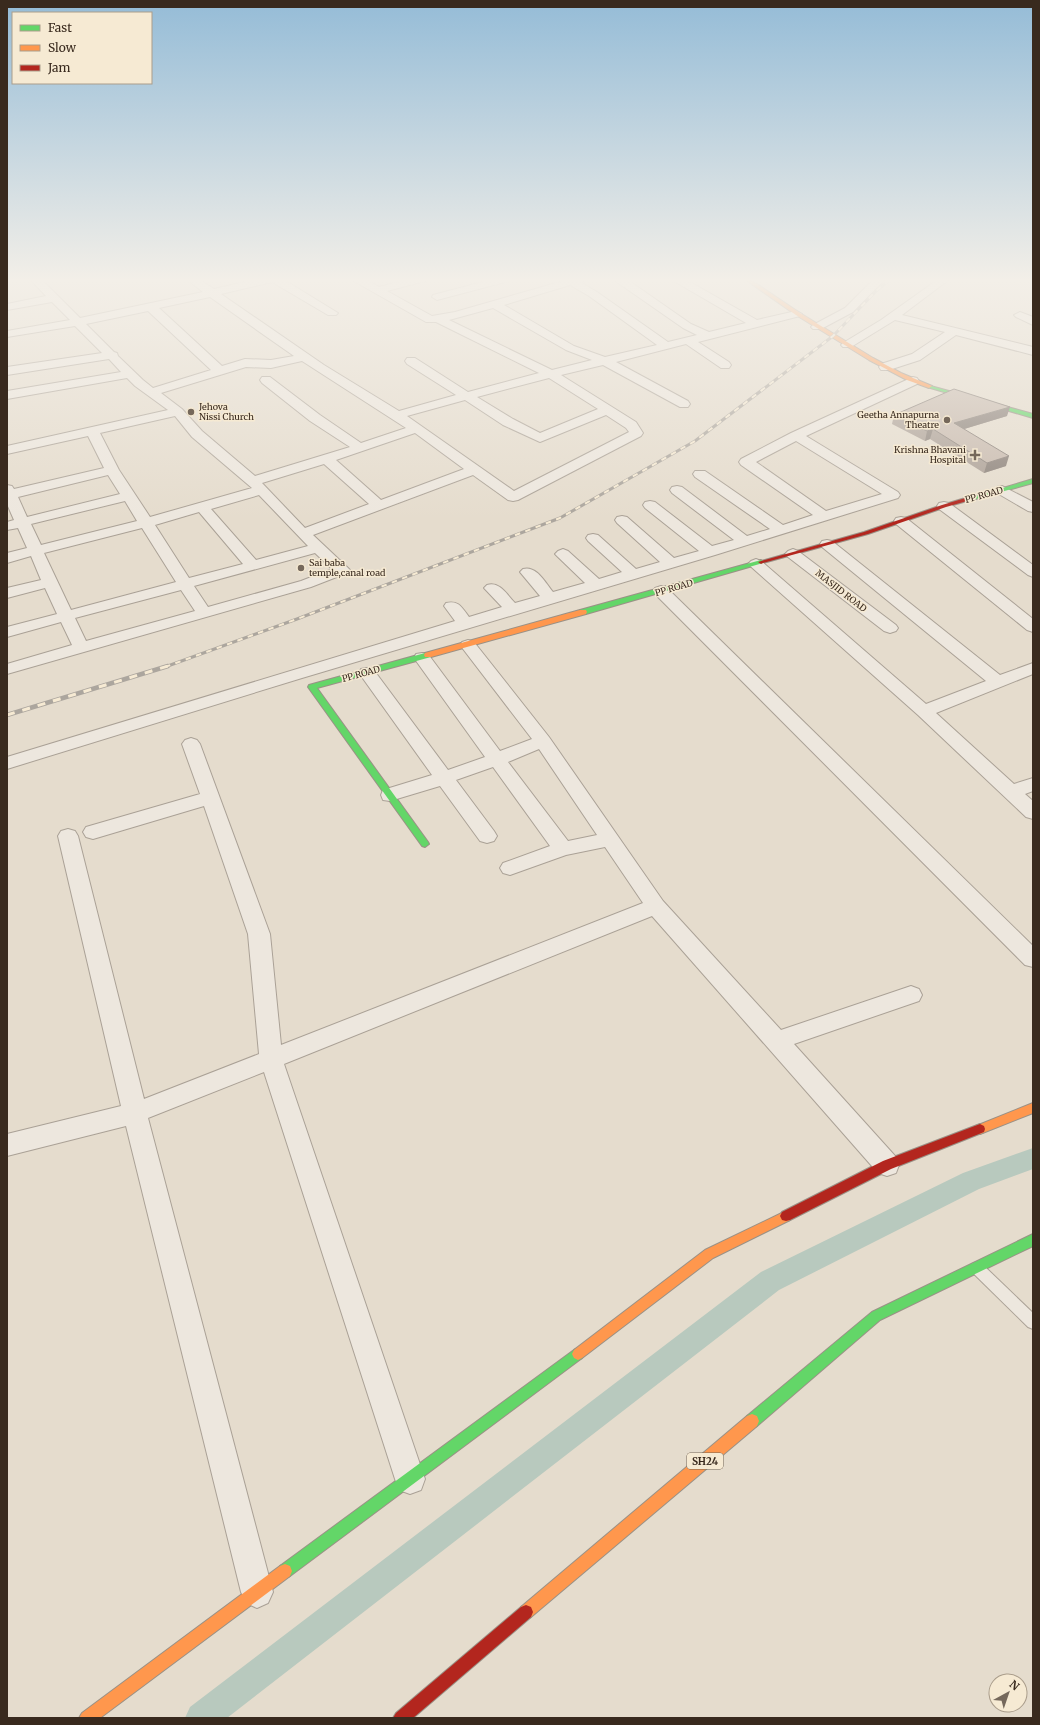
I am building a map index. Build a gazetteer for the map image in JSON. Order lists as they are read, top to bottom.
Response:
{
  "streets": {
    "street": ["PP ROAD", "MASJID ROAD", "SH24"]
  },
  "crossings": [
    ["PP ROAD", "MASJID ROAD"]
  ],
  "places": {
    "other": ["Jehova Nissi Church", "Geetha Annapurna Theatre", "Sai baba temple,canal road"],
    "health": ["Krishna Bhavani Hospital"]
  },
  "legend": ["Fast", "Slow", "Jam"],
  "north": "top right"
}
